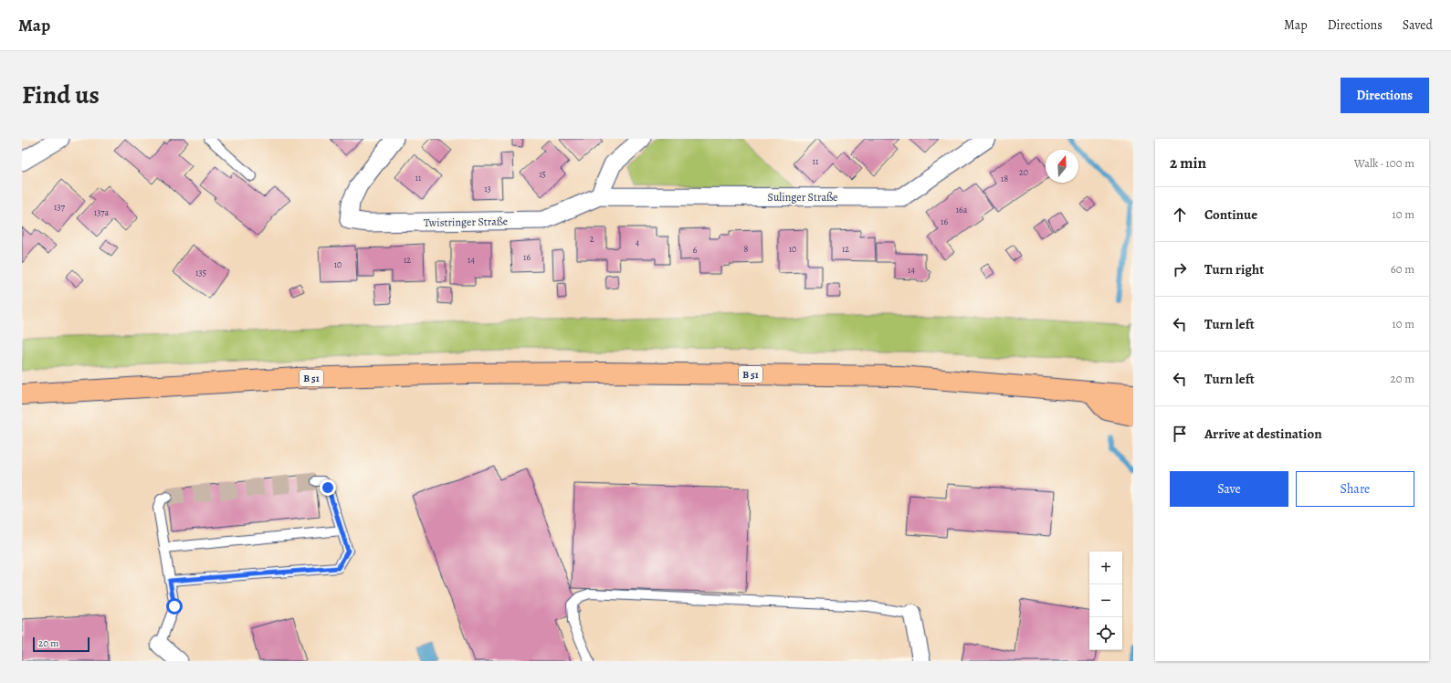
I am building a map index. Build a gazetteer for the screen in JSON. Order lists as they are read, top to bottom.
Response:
{
  "streets": {
    "main road": ["B 51"],
    "street": ["Sulinger Straße", "Twistringer Straße"]
  },
  "crossings": [
    ["Sulinger Straße", "Twistringer Straße"]
  ],
  "house_numbers": [
    "11",
    "20",
    "15",
    "11",
    "18",
    "13",
    "137",
    "16a",
    "137a",
    "16",
    "2",
    "4",
    "8",
    "10",
    "12",
    "6",
    "16",
    "12",
    "14",
    "10",
    "14",
    "135"
  ],
  "scale_bar": "20 m",
  "north": "top",
  "page": {
    "header": "Map",
    "nav": ["Map", "Directions", "Saved"],
    "title": "Find us",
    "buttons": [
      "Directions",
      ["Save", "Share"]
    ],
    "heading": ["2 min", "Walk · 100 m"],
    "list": [
      ["Continue", "10 m"],
      ["Turn right", "60 m"],
      ["Turn left", "10 m"],
      ["Turn left", "20 m"],
      "Arrive at destination"
    ],
    "map_buttons": ["+", "−"],
    "scale": "20 m"
  }
}
